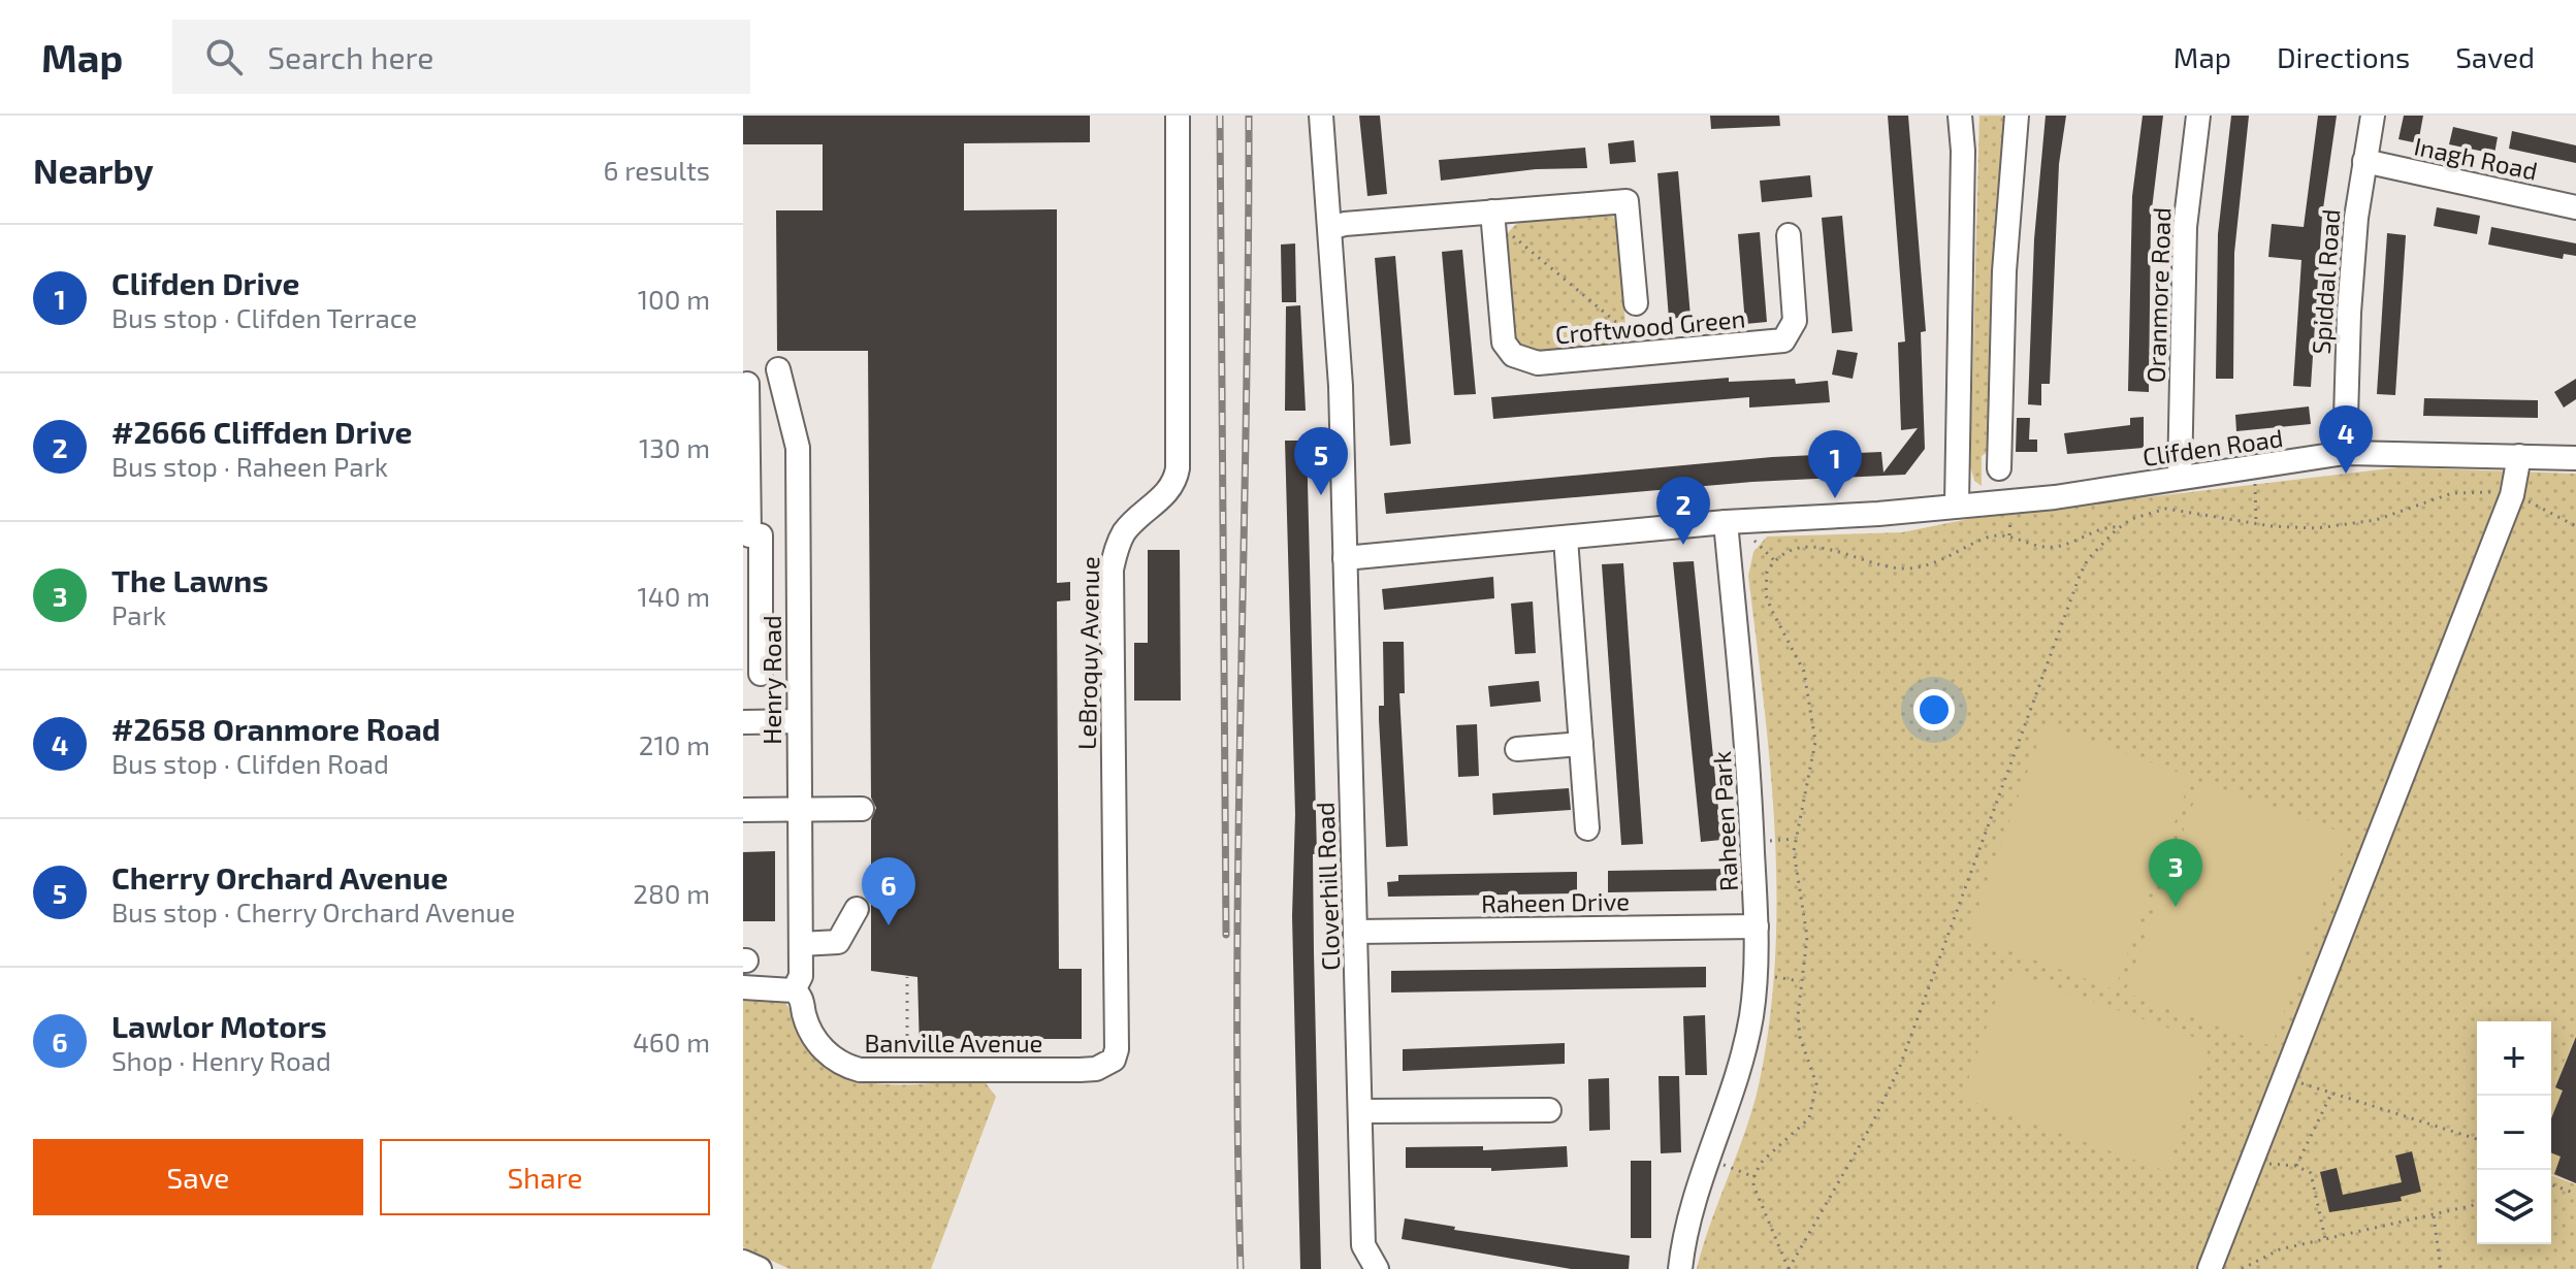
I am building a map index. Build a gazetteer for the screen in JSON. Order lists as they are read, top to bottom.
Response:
{
  "streets": {
    "street": [
      "Inagh Road",
      "Spiddal Road",
      "Oranmore Road",
      "Croftwood Green",
      "Clifden Road",
      "LeBroquy Avenue",
      "Henry Road",
      "Raheen Park",
      "Cloverhill Road",
      "Raheen Drive",
      "Banville Avenue"
    ]
  },
  "crossings": [
    ["Inagh Road", "Spiddal Road"],
    ["Spiddal Road", "Clifden Road"],
    ["Oranmore Road", "Clifden Road"],
    ["Croftwood Green", "Cloverhill Road"],
    ["Clifden Road", "Raheen Park"],
    ["LeBroquy Avenue", "Banville Avenue"],
    ["Henry Road", "Banville Avenue"],
    ["Raheen Park", "Raheen Drive"],
    ["Cloverhill Road", "Raheen Drive"]
  ],
  "page": {
    "header": "Map",
    "search": "Search here",
    "nav": ["Map", "Directions", "Saved"],
    "heading": ["Nearby", "6 results"],
    "list": [
      {
        "mark": "1",
        "name": "Clifden Drive",
        "note": "Bus stop · Clifden Terrace",
        "value": "100 m"
      },
      {
        "mark": "2",
        "name": "#2666 Cliffden Drive",
        "note": "Bus stop · Raheen Park",
        "value": "130 m"
      },
      {
        "mark": "3",
        "name": "The Lawns",
        "note": "Park",
        "value": "140 m"
      },
      {
        "mark": "4",
        "name": "#2658 Oranmore Road",
        "note": "Bus stop · Clifden Road",
        "value": "210 m"
      },
      {
        "mark": "5",
        "name": "Cherry Orchard Avenue",
        "note": "Bus stop · Cherry Orchard Avenue",
        "value": "280 m"
      },
      {
        "mark": "6",
        "name": "Lawlor Motors",
        "note": "Shop · Henry Road",
        "value": "460 m"
      }
    ],
    "pins": [
      "4",
      "5",
      "1",
      "2",
      "3",
      "6"
    ],
    "map_buttons": ["+", "−"],
    "buttons": ["Save", "Share"]
  }
}
